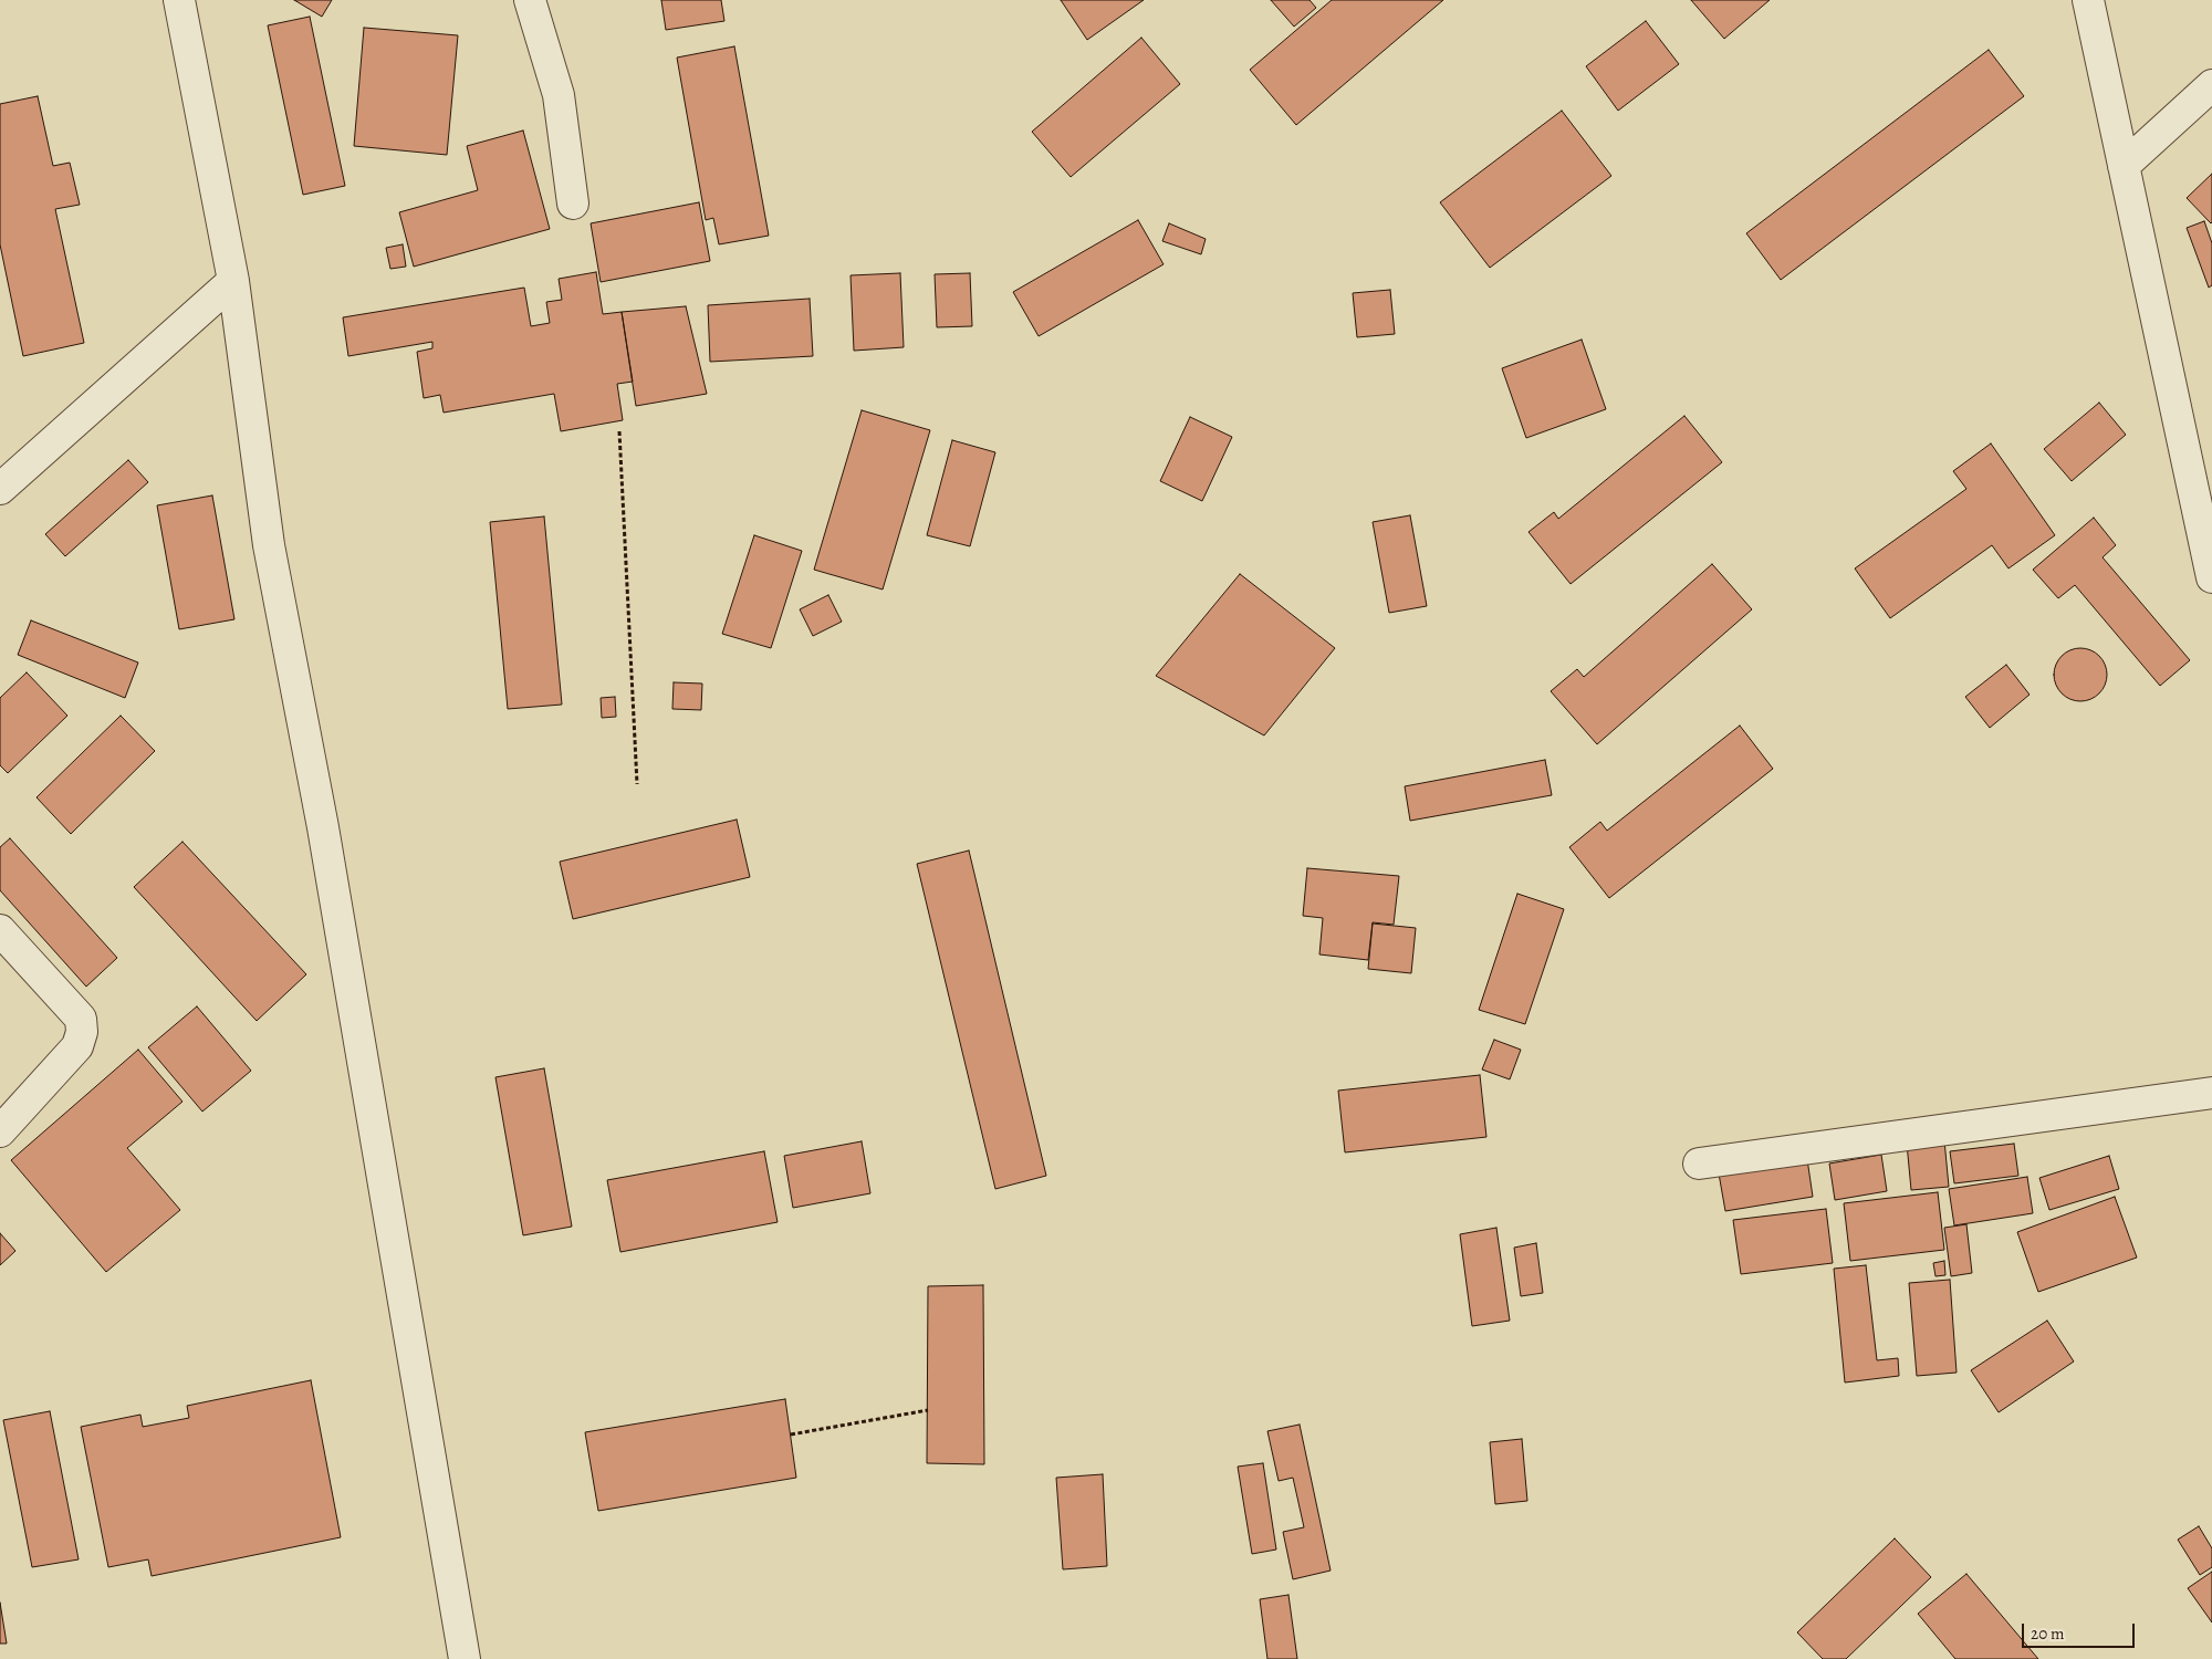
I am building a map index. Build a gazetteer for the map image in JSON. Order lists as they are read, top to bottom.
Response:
{
  "scale_bar": "20 m"
}
